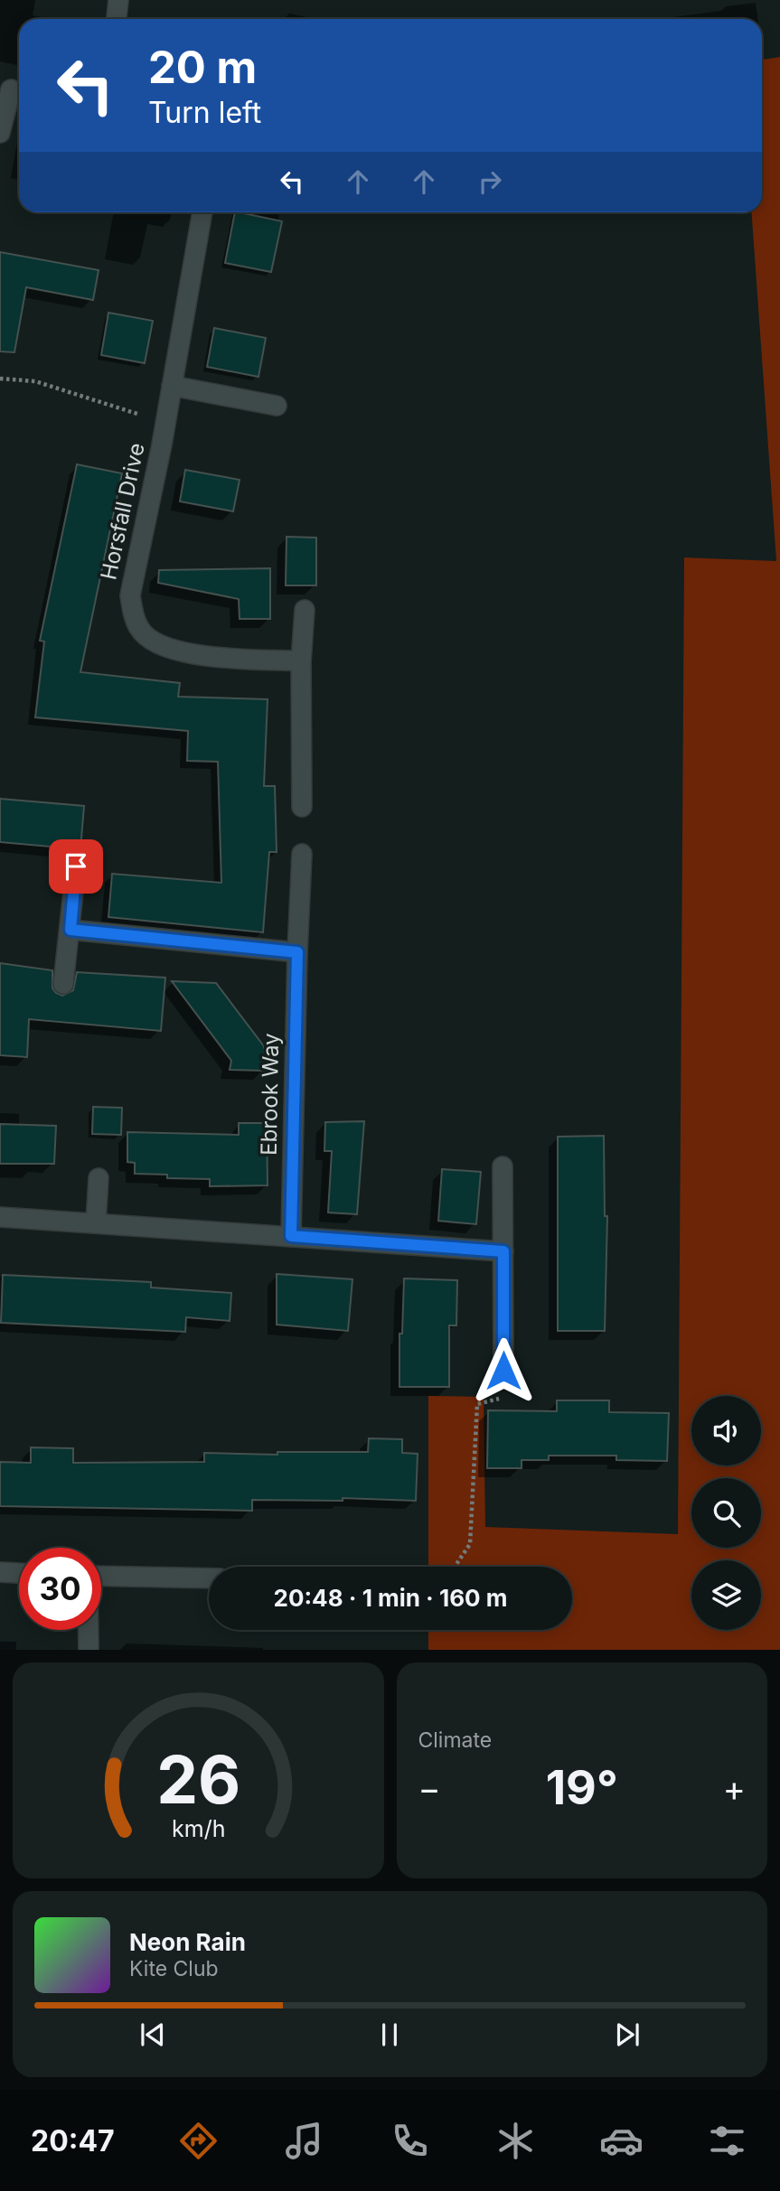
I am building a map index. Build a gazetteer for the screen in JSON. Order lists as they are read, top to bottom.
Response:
{
  "streets": {
    "street": ["Horsfall Drive", "Ebrook Way"]
  },
  "page": {
    "turn": ["20 m", "Turn left"],
    "limit": "30",
    "trip": "20:48 · 1 min · 160 m",
    "tile": "Climate",
    "heat": ["−", "19°", "+"],
    "song": ["Neon Rain", "Kite Club"],
    "tabs": "20:47",
    "gauge": ["26", "km/h"]
  }
}
